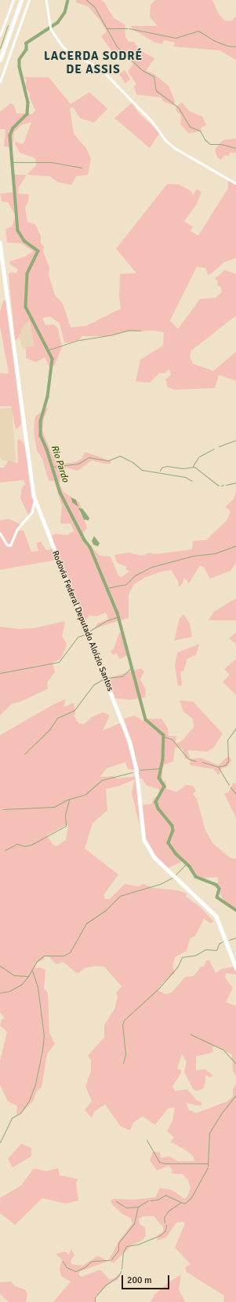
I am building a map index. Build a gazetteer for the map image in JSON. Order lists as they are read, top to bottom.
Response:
{
  "streets": {
    "highway": ["Rodovia Federal Deputado Aloízio Santos"]
  },
  "districts": ["LACERDA SODRÉ DE ASSIS"],
  "water": ["Rio Pardo"],
  "scale_bar": "200 m"
}
